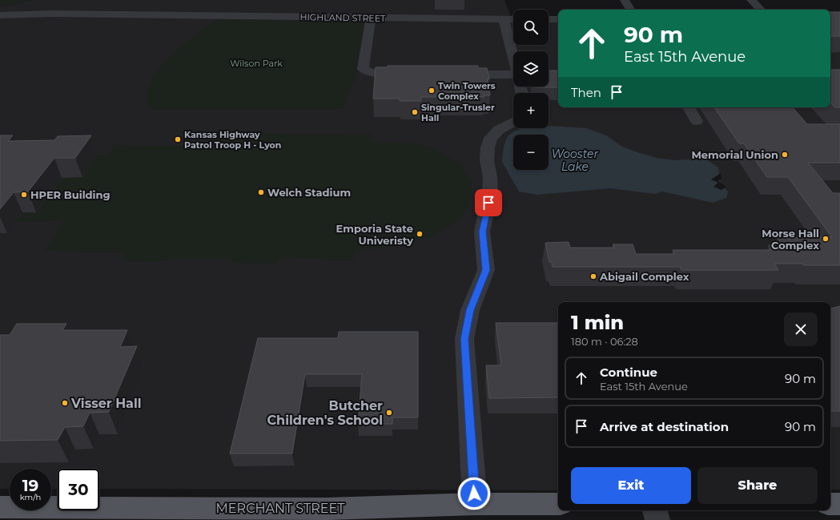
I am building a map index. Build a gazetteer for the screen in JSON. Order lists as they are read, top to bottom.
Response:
{
  "streets": {
    "main road": ["MERCHANT STREET"],
    "street": ["HIGHLAND STREET"]
  },
  "water": ["Wooster Lake"],
  "parks": ["Wilson Park"],
  "places": [
    "Twin Towers Complex",
    "Singular-Trusler Hall",
    "Kansas Highway Patrol Troop H - Lyon",
    "Memorial Union",
    "Welch Stadium",
    "HPER Building",
    "Emporia State Univeristy",
    "Morse Hall Complex",
    "Abigail Complex",
    "Visser Hall",
    "Butcher Children's School"
  ],
  "page": {
    "map_buttons": ["+", "−"],
    "turn": ["90 m", "East 15th Avenue"],
    "then": "Then",
    "heading": ["1 min", "180 m · 06:28"],
    "list": [
      {
        "name": "Continue",
        "note": "East 15th Avenue",
        "value": "90 m"
      },
      {
        "name": "Arrive at destination",
        "value": "90 m"
      }
    ],
    "buttons": ["Exit", "Share"],
    "speed": "19 km/h",
    "limit": "30"
  }
}
